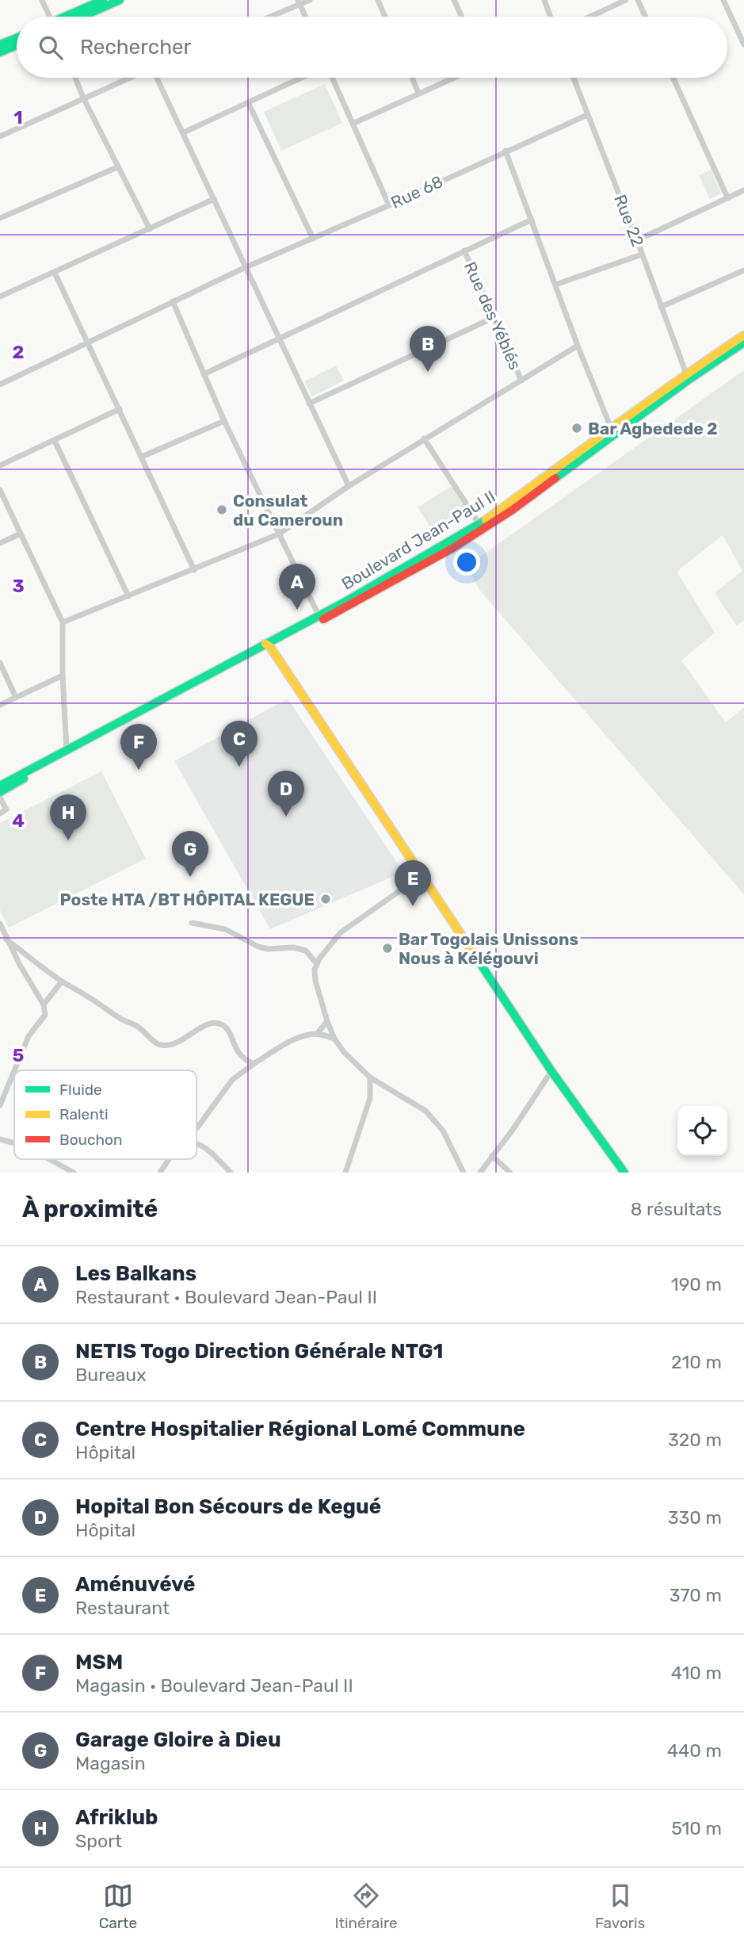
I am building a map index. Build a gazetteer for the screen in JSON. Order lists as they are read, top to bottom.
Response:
{
  "streets": {
    "main road": ["Boulevard Jean-Paul II"],
    "street": ["Rue 68", "Rue 22", "Rue des Yéblés"]
  },
  "crossings": [
    ["Rue 68", "Rue 22"],
    ["Rue 22", "Boulevard Jean-Paul II"]
  ],
  "places": [
    "Bar Agbedede 2",
    "Consulat du Cameroun",
    "Poste HTA /BT HÔPITAL KEGUE",
    "Bar Togolais Unissons Nous à Kélégouvi"
  ],
  "legend": ["Fluide", "Ralenti", "Bouchon"],
  "page": {
    "search": "Rechercher",
    "pins": [
      "B",
      "A",
      "C",
      "F",
      "D",
      "H",
      "G",
      "E"
    ],
    "heading": ["À proximité", "8 résultats"],
    "list": [
      {
        "mark": "A",
        "name": "Les Balkans",
        "note": "Restaurant · Boulevard Jean-Paul II",
        "value": "190 m"
      },
      {
        "mark": "B",
        "name": "NETIS Togo Direction Générale NTG1",
        "note": "Bureaux",
        "value": "210 m"
      },
      {
        "mark": "C",
        "name": "Centre Hospitalier Régional Lomé Commune",
        "note": "Hôpital",
        "value": "320 m"
      },
      {
        "mark": "D",
        "name": "Hopital Bon Sécours de Kegué",
        "note": "Hôpital",
        "value": "330 m"
      },
      {
        "mark": "E",
        "name": "Aménuvévé",
        "note": "Restaurant",
        "value": "370 m"
      },
      {
        "mark": "F",
        "name": "MSM",
        "note": "Magasin · Boulevard Jean-Paul II",
        "value": "410 m"
      },
      {
        "mark": "G",
        "name": "Garage Gloire à Dieu",
        "note": "Magasin",
        "value": "440 m"
      },
      {
        "mark": "H",
        "name": "Afriklub",
        "note": "Sport",
        "value": "510 m"
      }
    ],
    "nav": ["Carte", "Itinéraire", "Favoris"]
  },
  "grid": {
    "rows": [
      "1",
      "2",
      "3",
      "4",
      "5"
    ]
  }
}
